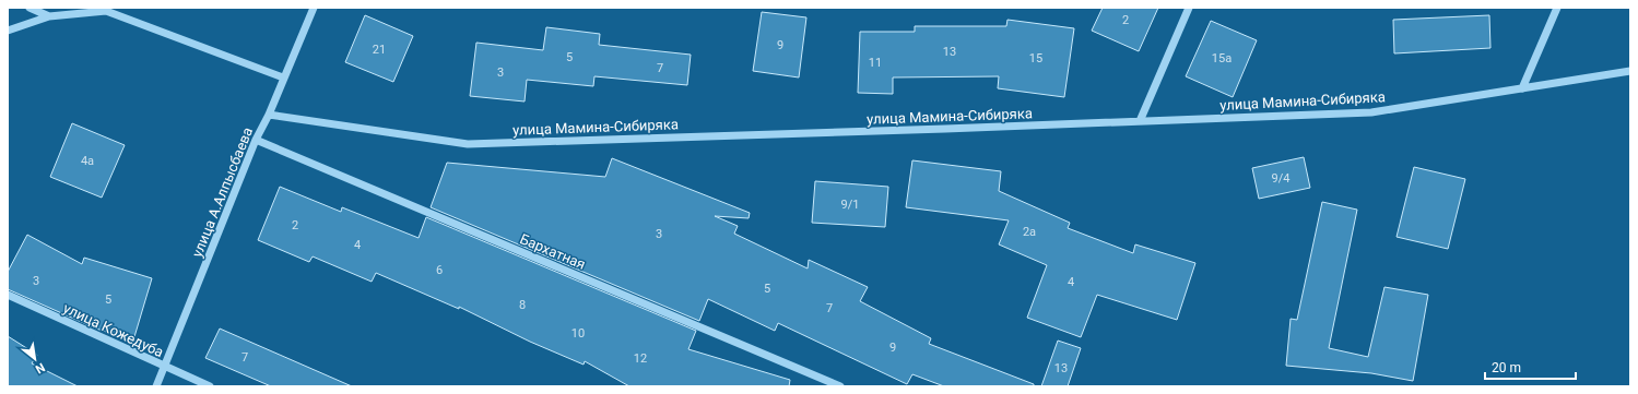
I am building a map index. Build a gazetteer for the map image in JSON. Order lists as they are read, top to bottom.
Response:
{
  "streets": {
    "street": [
      "улица Мамина-Сибиряка",
      "улица А.Алпысбаева",
      "Бархатная",
      "улица Кожедуба"
    ]
  },
  "crossings": [
    ["улица Мамина-Сибиряка", "улица А.Алпысбаева"],
    ["улица А.Алпысбаева", "Бархатная"],
    ["улица А.Алпысбаева", "улица Кожедуба"]
  ],
  "house_numbers": [
    "2",
    "9",
    "21",
    "13",
    "5",
    "15",
    "15а",
    "11",
    "7",
    "3",
    "4а",
    "9/4",
    "9/1",
    "2",
    "2а",
    "3",
    "4",
    "6",
    "3",
    "4",
    "5",
    "5",
    "8",
    "7",
    "10",
    "9",
    "7",
    "12",
    "13"
  ],
  "scale_bar": "20 m",
  "north": "bottom right"
}
